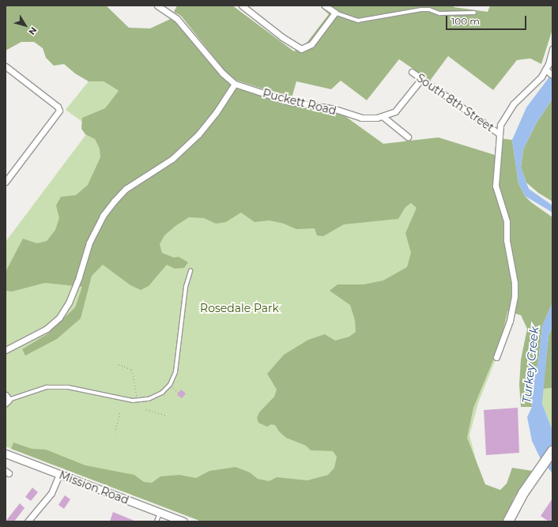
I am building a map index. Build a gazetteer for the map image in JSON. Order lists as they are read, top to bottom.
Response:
{
  "streets": {
    "main road": ["Mission Road"],
    "street": ["Puckett Road", "South 8th Street"]
  },
  "crossings": [
    ["Puckett Road", "South 8th Street"]
  ],
  "water": ["Turkey Creek"],
  "parks": ["Rosedale Park"],
  "scale_bar": "100 m",
  "north": "bottom right"
}
